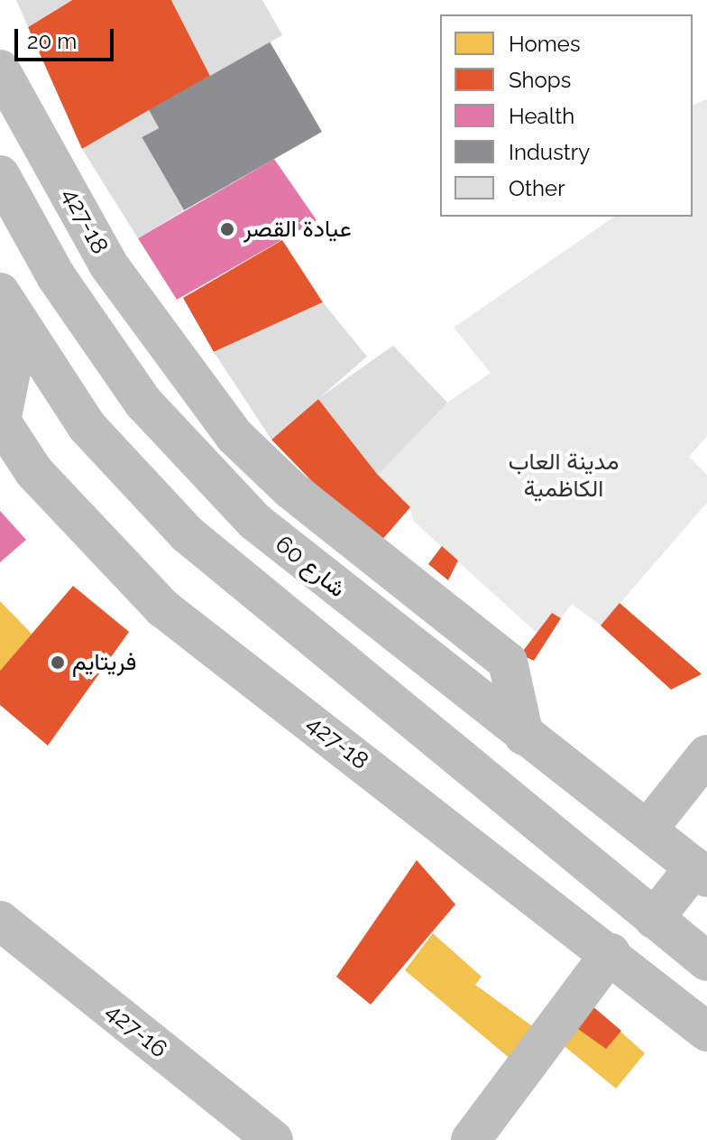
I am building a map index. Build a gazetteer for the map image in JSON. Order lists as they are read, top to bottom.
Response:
{
  "streets": {
    "street": ["427-18", "شارع 60", "427-16"]
  },
  "crossings": [
    ["427-18", "شارع 60"]
  ],
  "parks": ["مدينة العاب الكاظمية"],
  "places": ["عيادة القصر", "فريتايم"],
  "legend": [
    "Homes",
    "Shops",
    "Health",
    "Industry",
    "Other"
  ],
  "scale_bar": "20 m"
}
